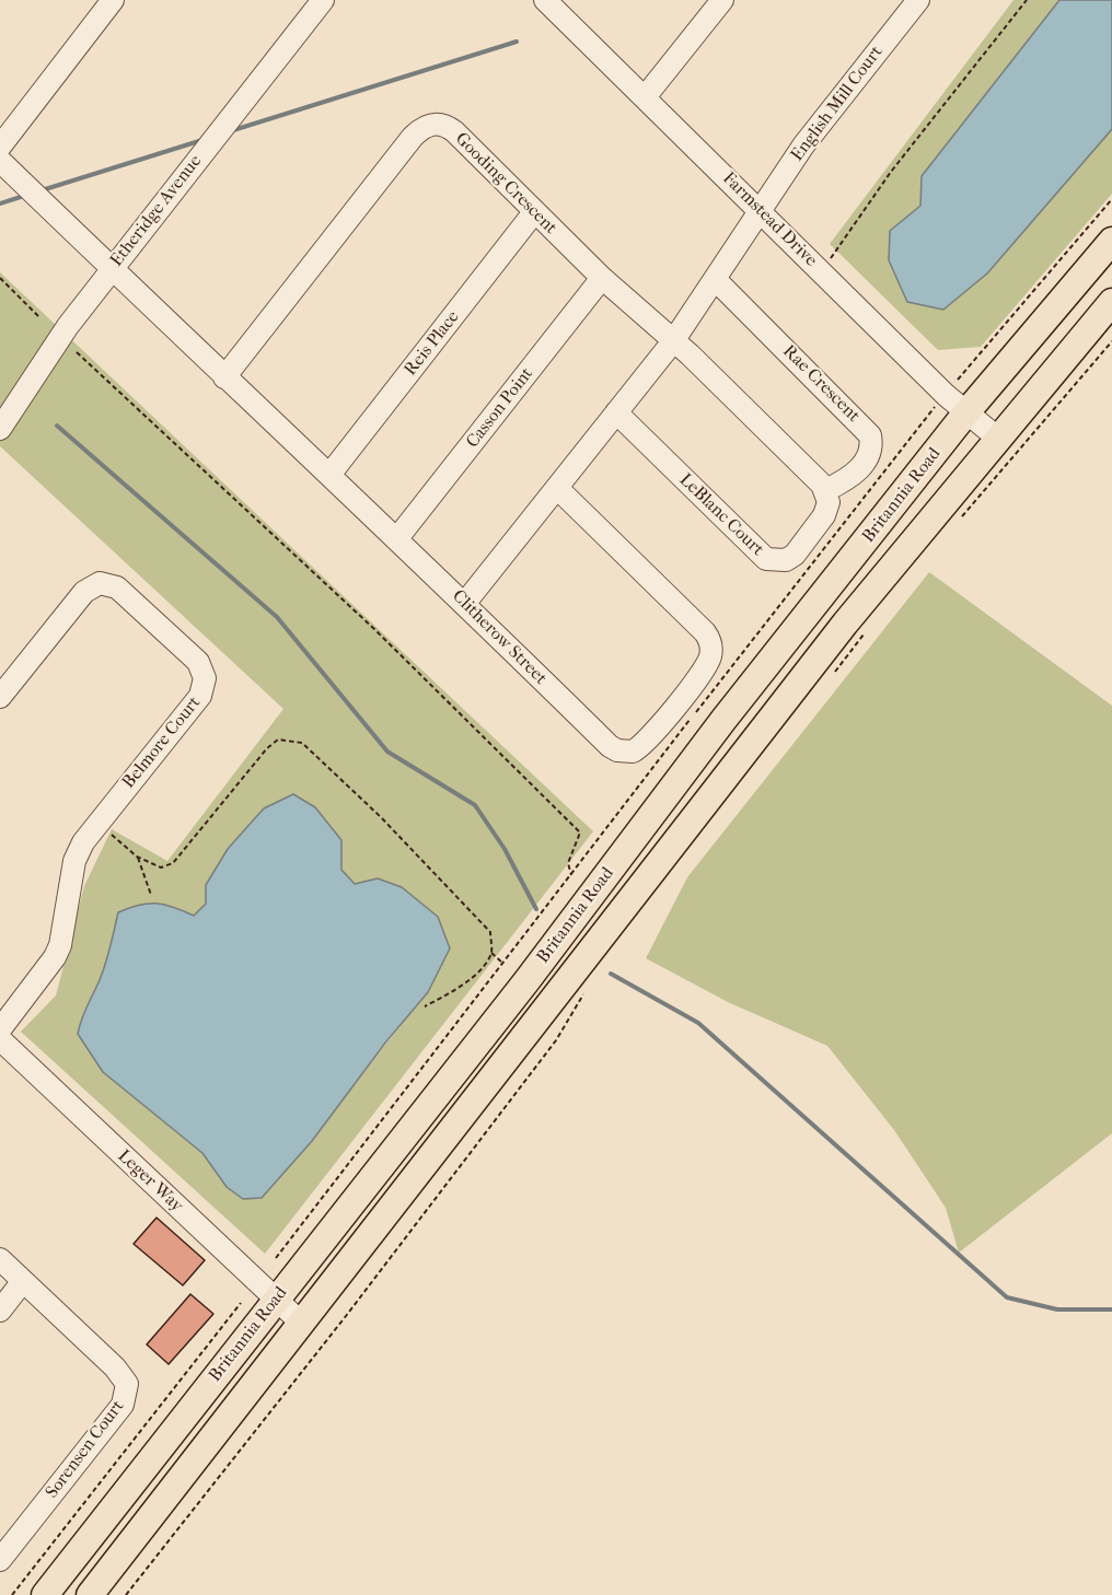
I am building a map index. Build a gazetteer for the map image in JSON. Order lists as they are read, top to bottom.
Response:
{
  "streets": {
    "main road": ["Britannia Road"],
    "street": [
      "English Mill Court",
      "Gooding Crescent",
      "Etheridge Avenue",
      "Farmstead Drive",
      "Reis Place",
      "Rae Crescent",
      "Casson Point",
      "LeBlanc Court",
      "Clitherow Street",
      "Belmore Court",
      "Leger Way",
      "Sorensen Court"
    ]
  },
  "crossings": [
    ["English Mill Court", "Gooding Crescent"],
    ["English Mill Court", "Farmstead Drive"],
    ["English Mill Court", "Rae Crescent"],
    ["English Mill Court", "LeBlanc Court"],
    ["English Mill Court", "Clitherow Street"],
    ["Gooding Crescent", "Reis Place"],
    ["Gooding Crescent", "Casson Point"],
    ["Gooding Crescent", "Clitherow Street"],
    ["Etheridge Avenue", "Clitherow Street"],
    ["Farmstead Drive", "Britannia Road"],
    ["Reis Place", "Clitherow Street"],
    ["Rae Crescent", "LeBlanc Court"],
    ["Casson Point", "Clitherow Street"],
    ["Britannia Road", "Leger Way"]
  ]
}
